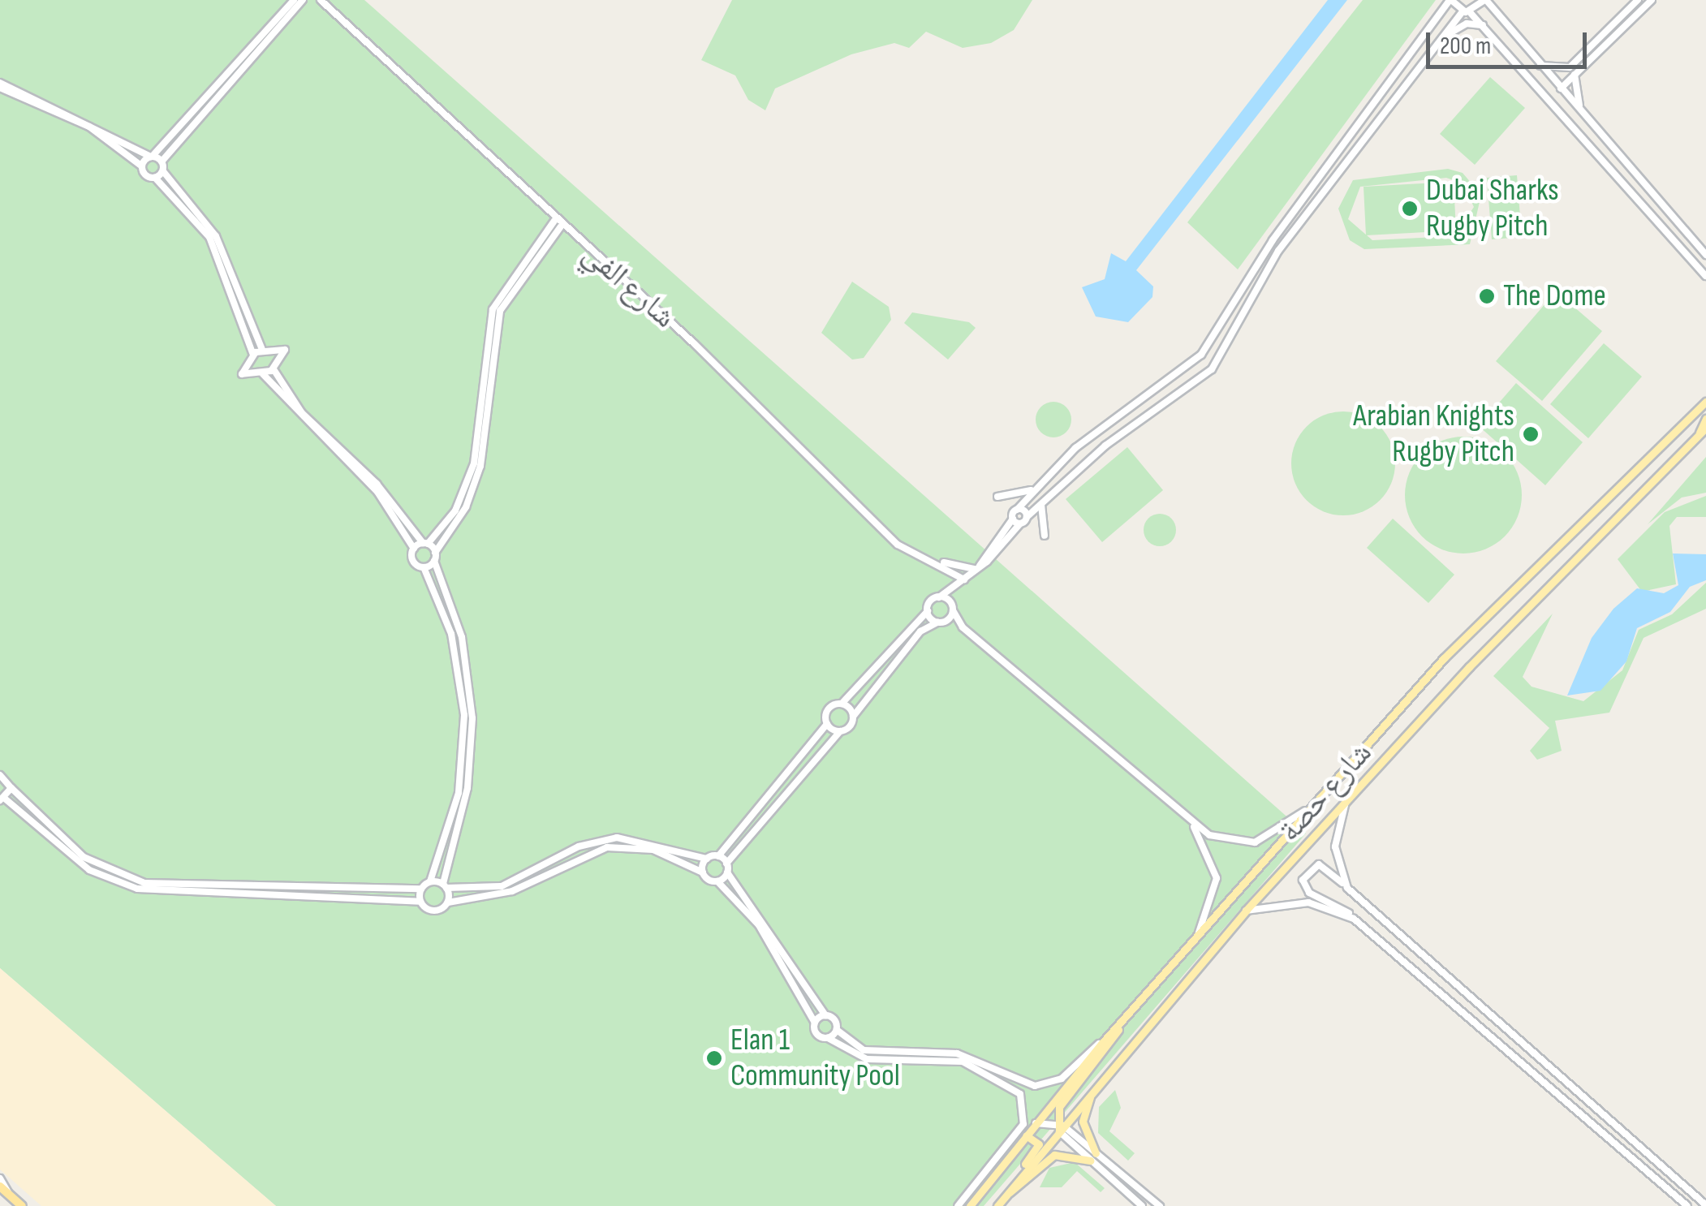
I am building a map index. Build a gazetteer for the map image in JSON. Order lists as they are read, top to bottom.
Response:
{
  "streets": {
    "main road": ["شارع حصة"],
    "street": ["شارع الفي"]
  },
  "places": [
    "Dubai Sharks Rugby Pitch",
    "The Dome",
    "Arabian Knights Rugby Pitch",
    "Elan 1 Community Pool"
  ],
  "scale_bar": "200 m"
}
